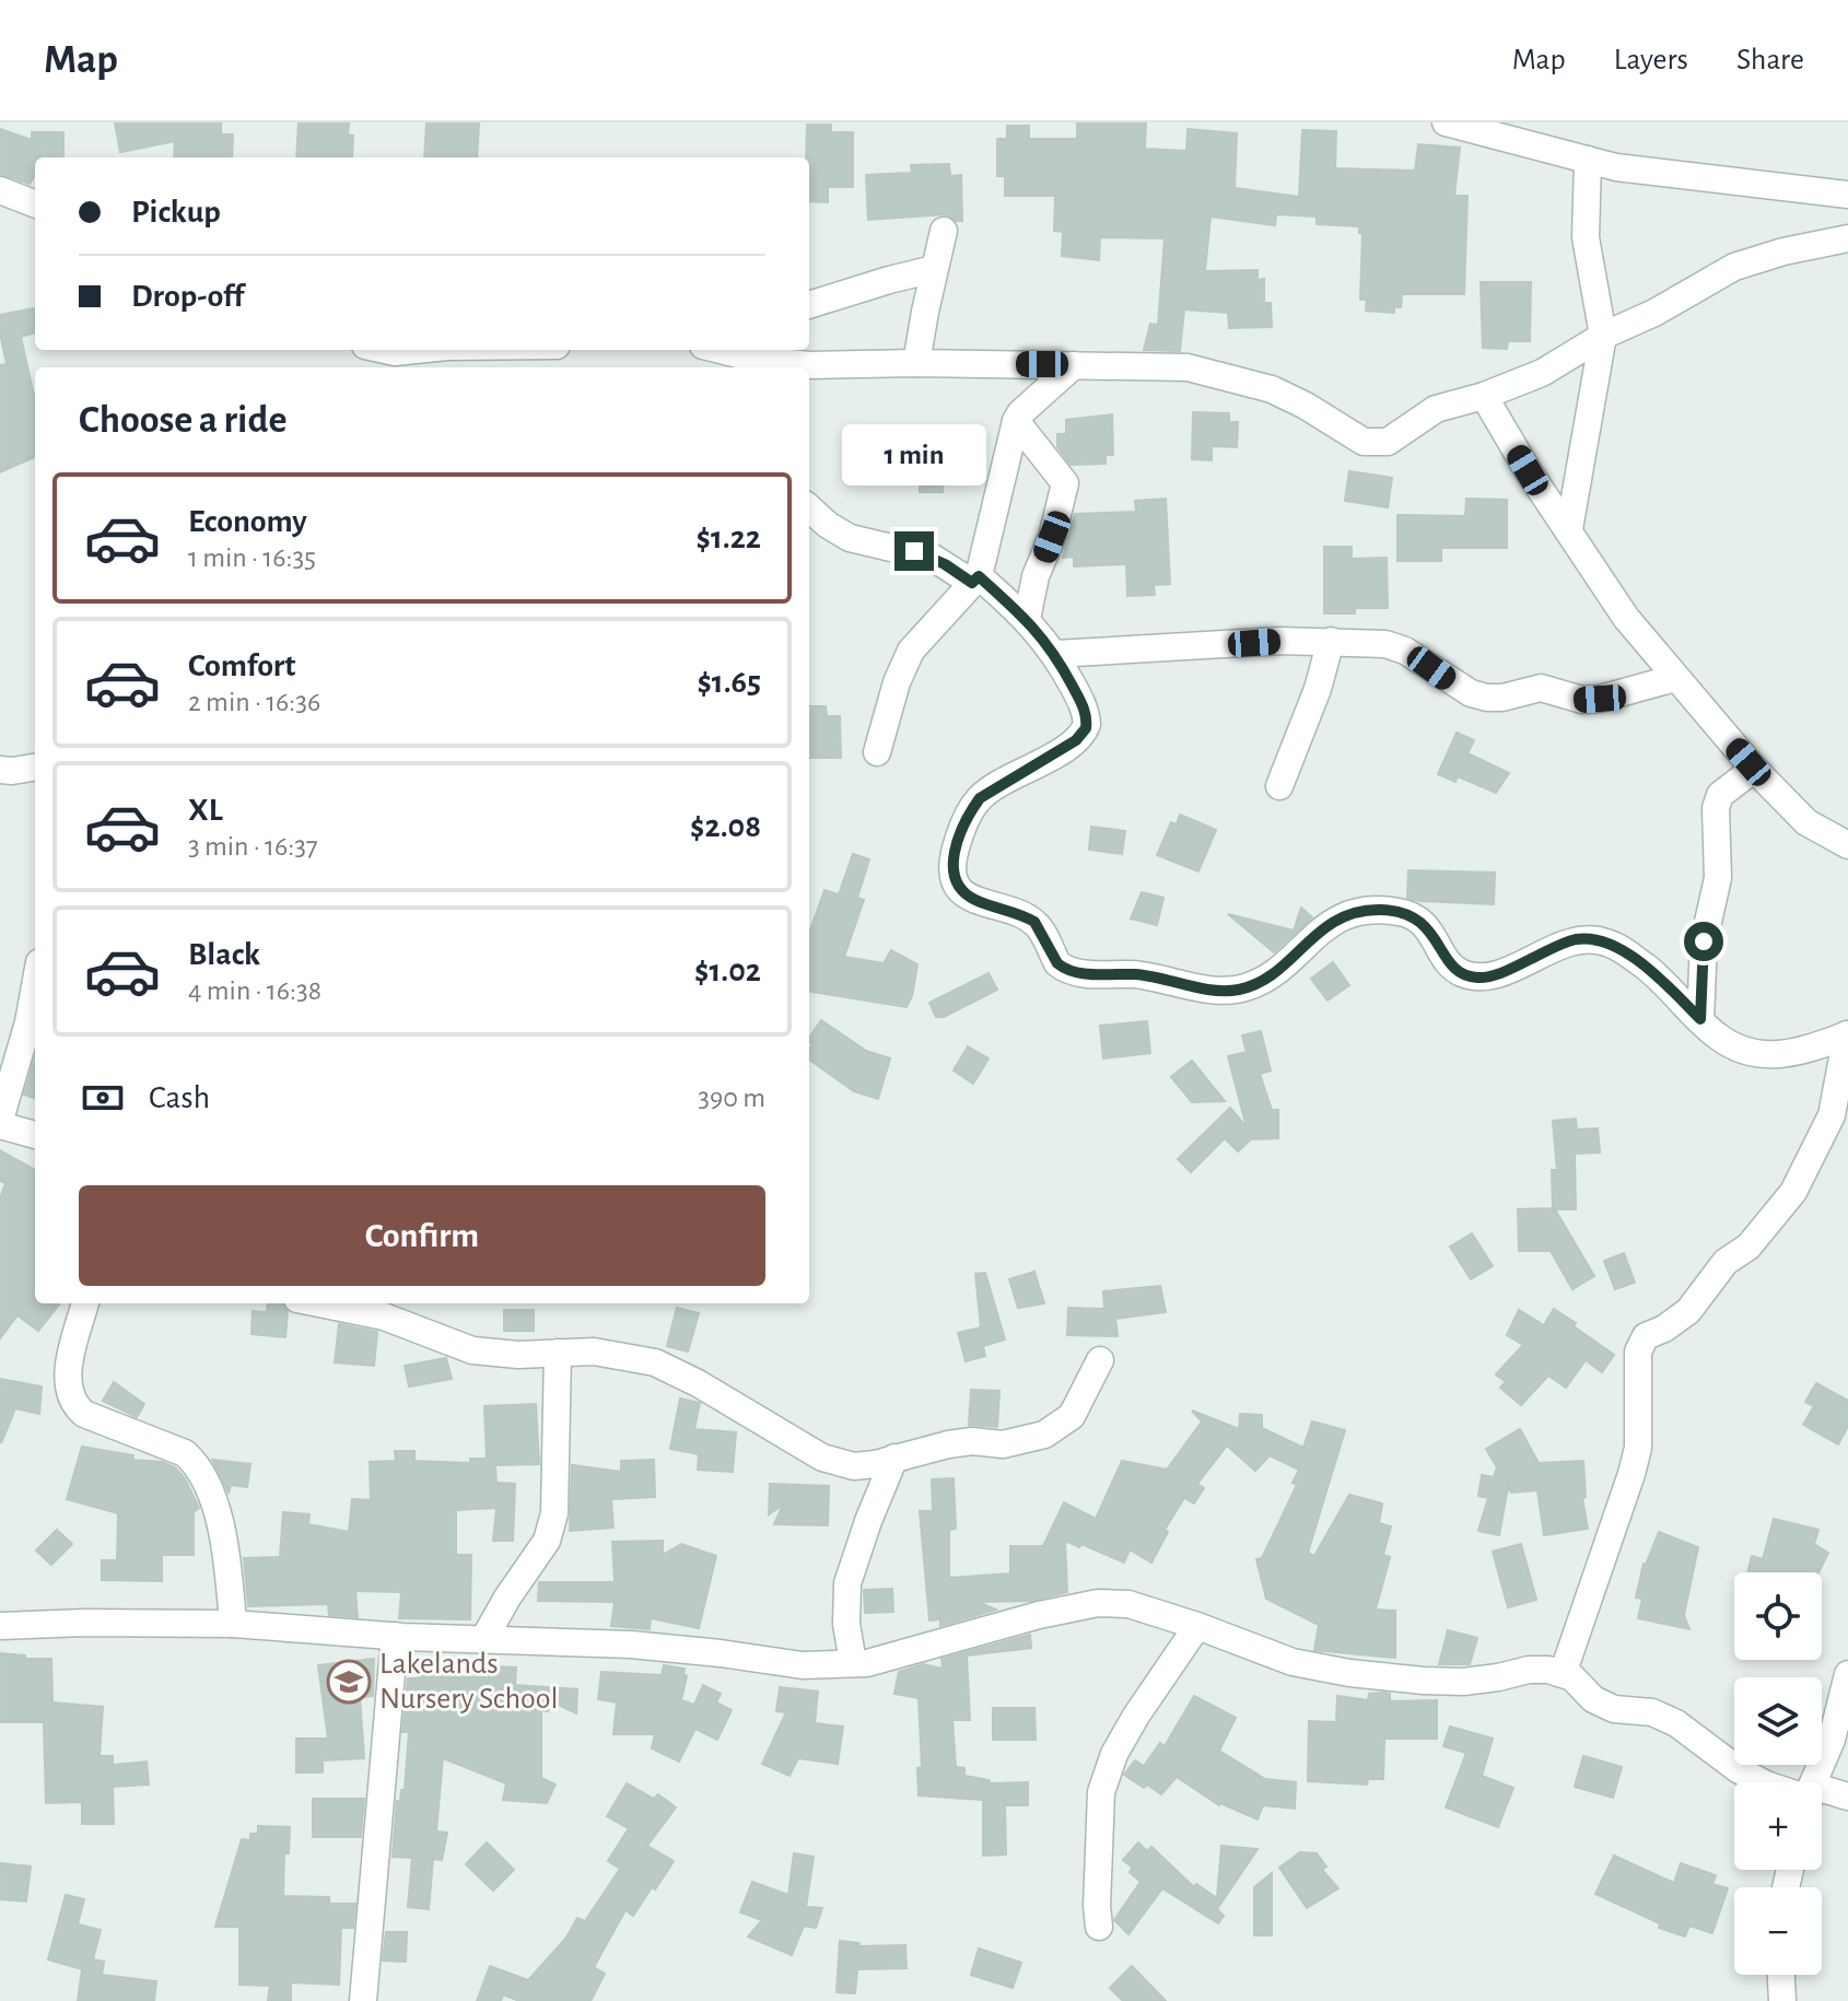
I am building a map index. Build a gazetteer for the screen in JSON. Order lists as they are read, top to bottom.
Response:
{
  "places": {
    "school or university": ["Lakelands Nursery School"]
  },
  "page": {
    "header": "Map",
    "nav": ["Map", "Layers", "Share"],
    "banner": ["Pickup", "Drop-off"],
    "heading": "Choose a ride",
    "bubble": "1 min",
    "list": [
      {
        "name": "Economy",
        "note": "1 min · 16:35",
        "value": "$1.22"
      },
      {
        "name": "Comfort",
        "note": "2 min · 16:36",
        "value": "$1.65"
      },
      {
        "name": "XL",
        "note": "3 min · 16:37",
        "value": "$2.08"
      },
      {
        "name": "Black",
        "note": "4 min · 16:38",
        "value": "$1.02"
      }
    ],
    "pay": ["Cash", "390 m"],
    "buttons": "Confirm",
    "map_buttons": ["+", "−"]
  }
}
